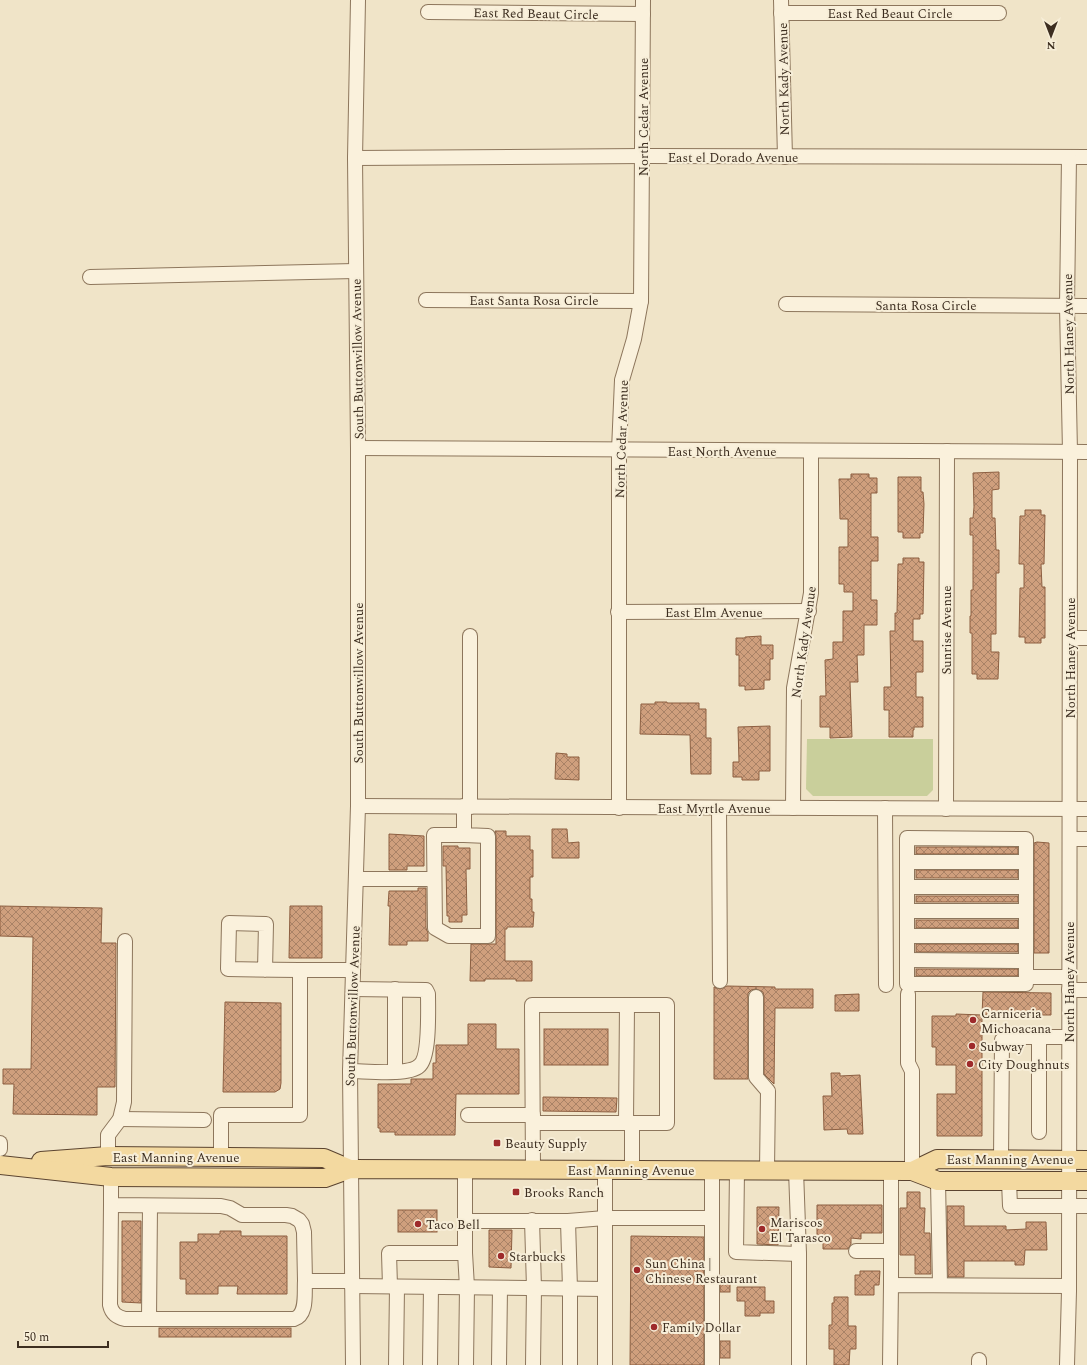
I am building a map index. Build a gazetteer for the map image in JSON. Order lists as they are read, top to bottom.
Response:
{
  "streets": {
    "main road": ["East Manning Avenue"],
    "street": [
      "East Red Beaut Circle",
      "North Kady Avenue",
      "North Cedar Avenue",
      "East el Dorado Avenue",
      "East Santa Rosa Circle",
      "Santa Rosa Circle",
      "North Haney Avenue",
      "South Buttonwillow Avenue",
      "East North Avenue",
      "East Elm Avenue",
      "Sunrise Avenue",
      "East Myrtle Avenue"
    ]
  },
  "crossings": [
    ["East Red Beaut Circle", "North Kady Avenue"],
    ["East Red Beaut Circle", "North Cedar Avenue"],
    ["North Kady Avenue", "East el Dorado Avenue"],
    ["North Kady Avenue", "East North Avenue"],
    ["North Kady Avenue", "East Elm Avenue"],
    ["North Kady Avenue", "East Myrtle Avenue"],
    ["North Cedar Avenue", "East el Dorado Avenue"],
    ["North Cedar Avenue", "East Santa Rosa Circle"],
    ["North Cedar Avenue", "East North Avenue"],
    ["North Cedar Avenue", "East Elm Avenue"],
    ["North Cedar Avenue", "East Myrtle Avenue"],
    ["East el Dorado Avenue", "North Haney Avenue"],
    ["East el Dorado Avenue", "South Buttonwillow Avenue"],
    ["Santa Rosa Circle", "North Haney Avenue"],
    ["North Haney Avenue", "East North Avenue"],
    ["North Haney Avenue", "East Myrtle Avenue"],
    ["North Haney Avenue", "East Manning Avenue"],
    ["South Buttonwillow Avenue", "East North Avenue"],
    ["South Buttonwillow Avenue", "East Myrtle Avenue"],
    ["South Buttonwillow Avenue", "East Manning Avenue"],
    ["East North Avenue", "Sunrise Avenue"],
    ["Sunrise Avenue", "East Myrtle Avenue"]
  ],
  "places": {
    "other": [
      "Carniceria Michoacana",
      "Subway",
      "City Doughnuts",
      "Taco Bell",
      "Mariscos El Tarasco",
      "Starbucks",
      "Sun China | Chinese Restaurant",
      "Family Dollar"
    ],
    "transit": ["Beauty Supply", "Brooks Ranch"]
  },
  "scale_bar": "50 m",
  "north": "bottom"
}
